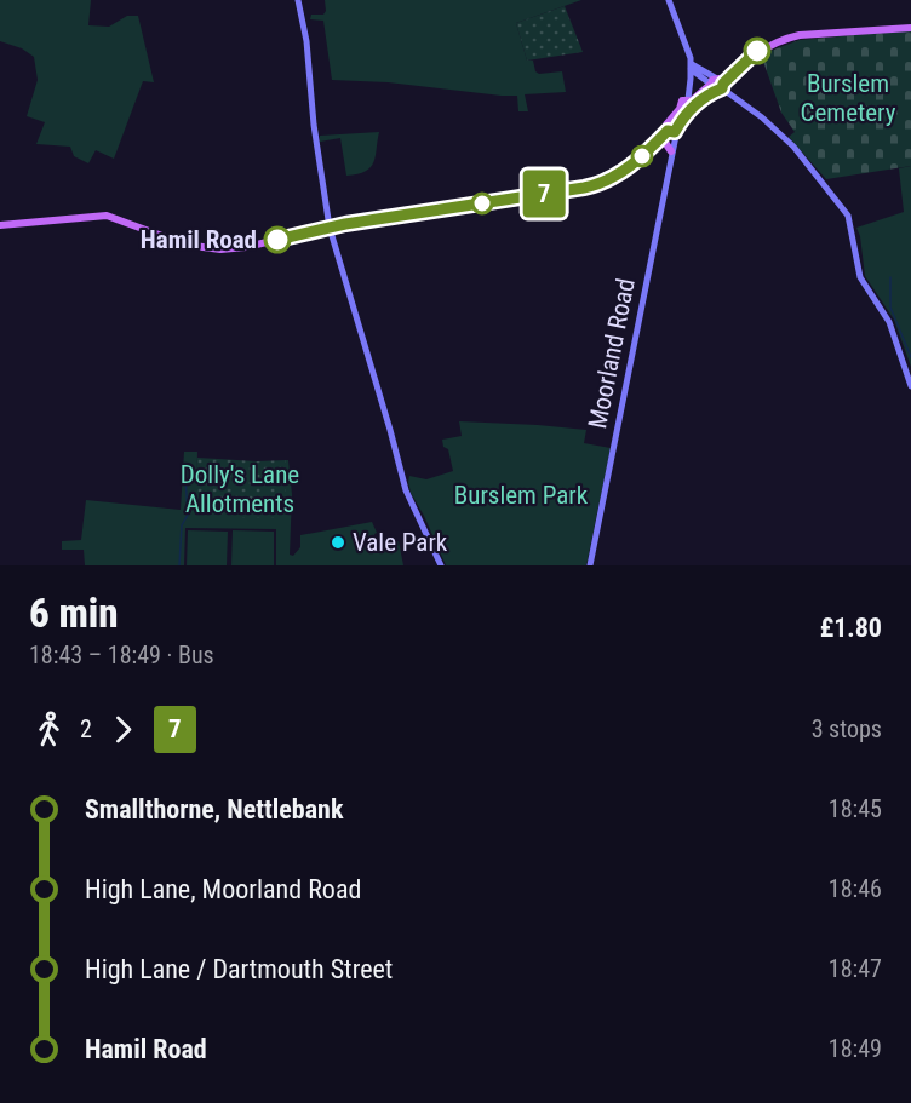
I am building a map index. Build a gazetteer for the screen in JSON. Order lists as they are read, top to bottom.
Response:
{
  "streets": {
    "street": ["Moorland Road"]
  },
  "parks": ["Burslem Cemetery", "Dolly's Lane Allotments", "Burslem Park"],
  "places": ["Hamil Road", "Vale Park"],
  "lines": ["bus line 7"],
  "page": {
    "on_map": "7",
    "heading": ["6 min", "18:43 – 18:49 · Bus", "£1.80"],
    "legs": ["2", "7", "3 stops"],
    "list": [
      {
        "name": "Smallthorne, Nettlebank",
        "value": "18:45"
      },
      {
        "name": "High Lane, Moorland Road",
        "value": "18:46"
      },
      {
        "name": "High Lane / Dartmouth Street",
        "value": "18:47"
      },
      {
        "name": "Hamil Road",
        "value": "18:49"
      }
    ]
  }
}
